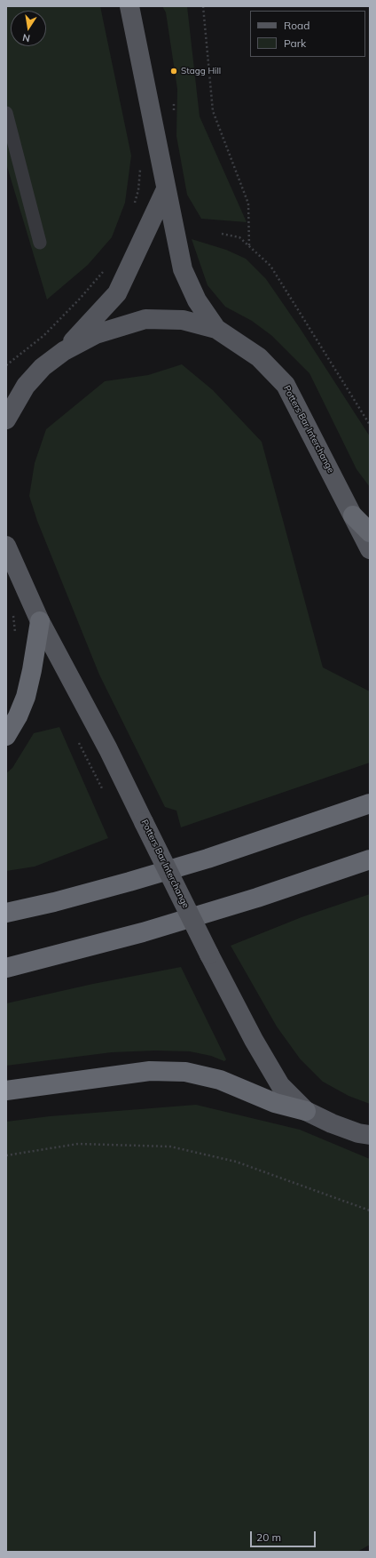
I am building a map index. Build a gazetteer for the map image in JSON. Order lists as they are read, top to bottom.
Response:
{
  "streets": {
    "main road": ["Potters Bar Interchange"]
  },
  "places": ["Stagg Hill"],
  "legend": ["Road", "Park"],
  "scale_bar": "20 m",
  "north": "bottom"
}
